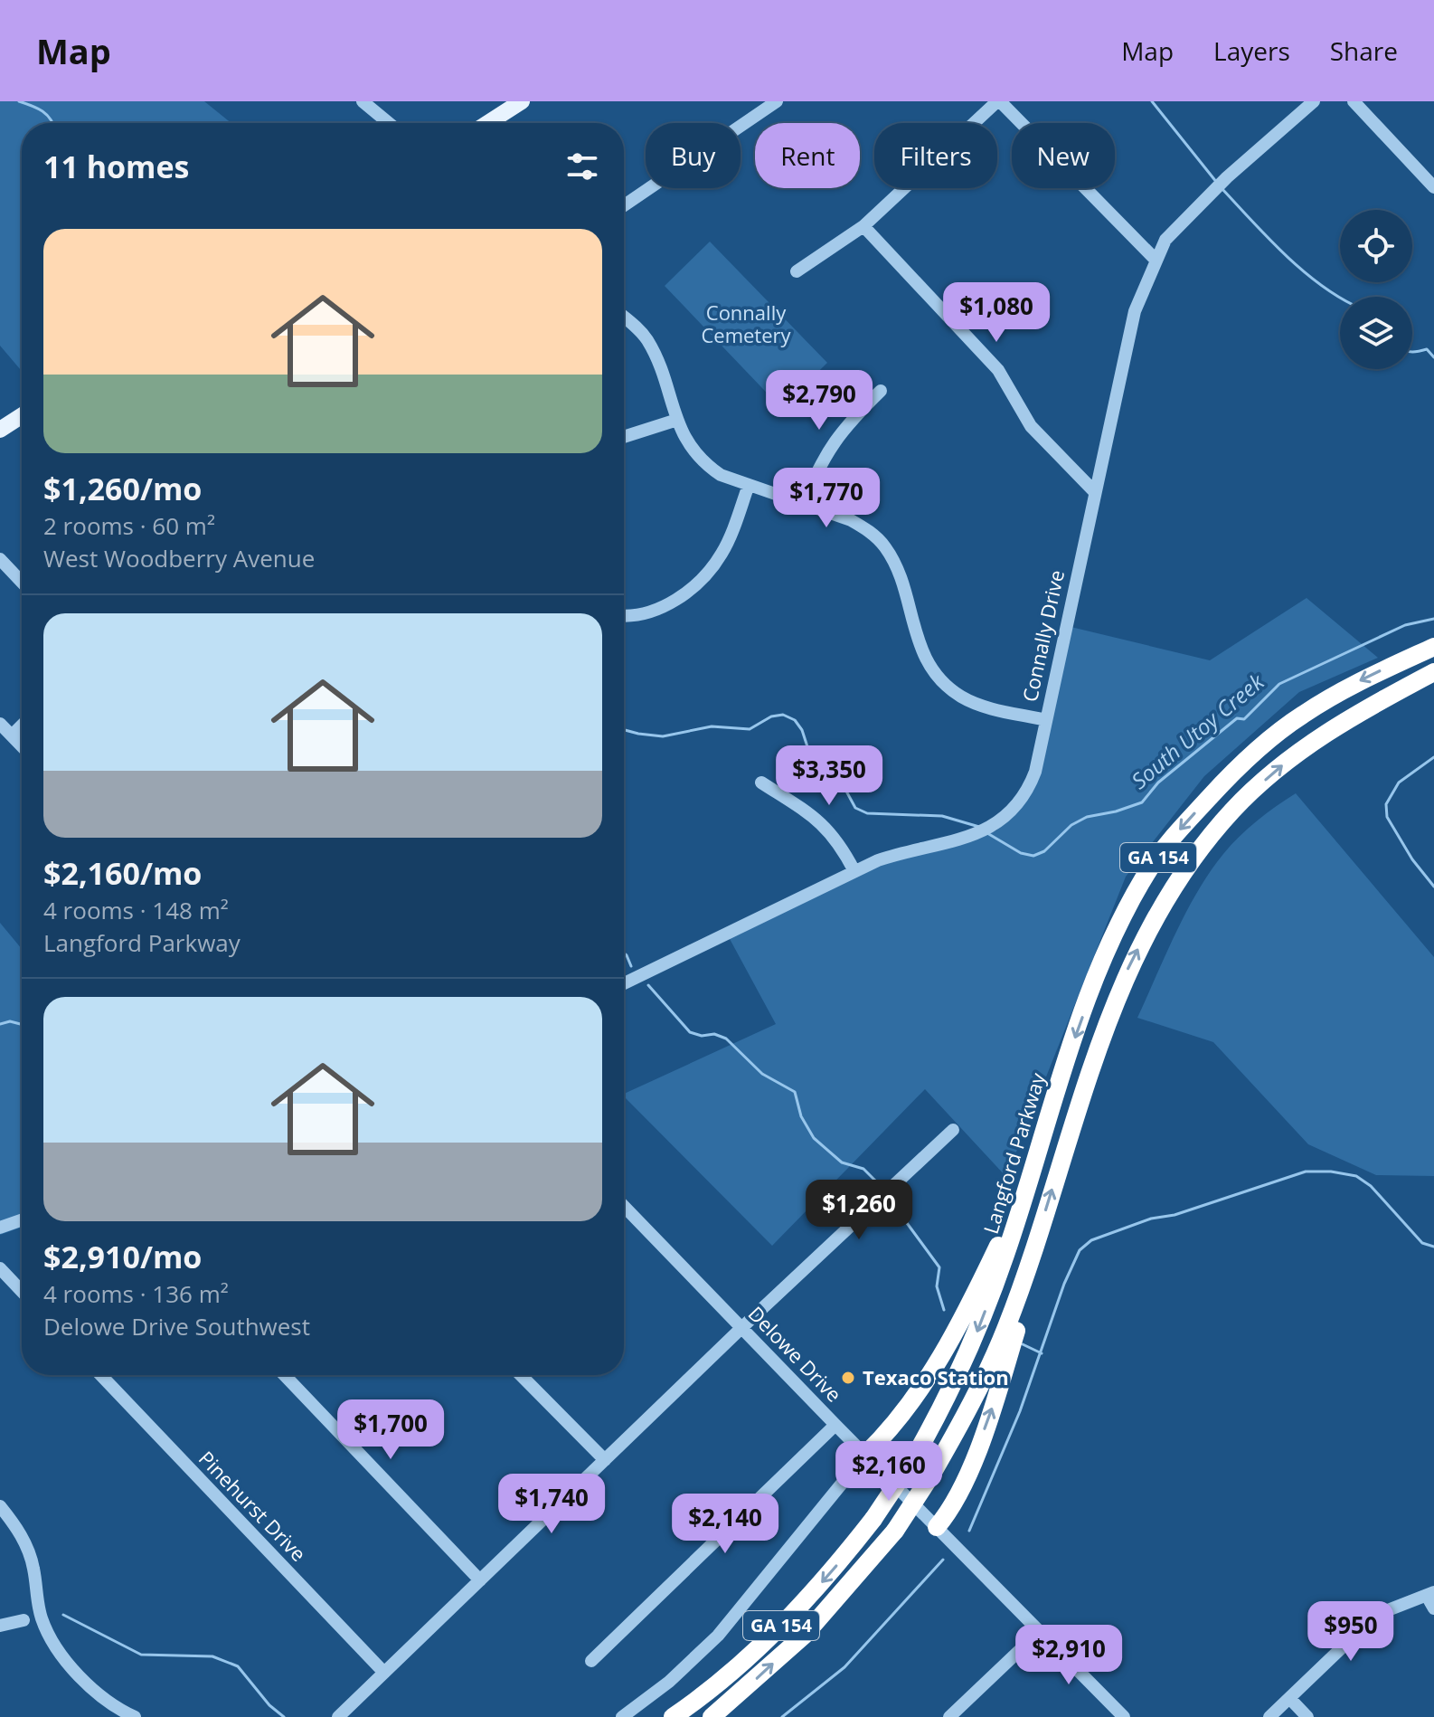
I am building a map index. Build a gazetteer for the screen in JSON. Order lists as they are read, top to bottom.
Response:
{
  "streets": {
    "highway": ["GA 154", "Langford Parkway"],
    "street": ["Connally Drive", "Delowe Drive", "Pinehurst Drive"]
  },
  "water": ["South Utoy Creek"],
  "parks": ["Connally Cemetery"],
  "places": ["Texaco Station"],
  "page": {
    "header": "Map",
    "nav": ["Map", "Layers", "Share"],
    "chip": [
      "Buy",
      "Rent",
      "Filters",
      "New"
    ],
    "heading": "11 homes",
    "list": [
      {
        "name": "$1,260/mo",
        "note": "2 rooms · 60 m² · West Woodberry Avenue"
      },
      {
        "name": "$2,160/mo",
        "note": "4 rooms · 148 m² · Langford Parkway"
      },
      {
        "name": "$2,910/mo",
        "note": "4 rooms · 136 m² · Delowe Drive Southwest"
      }
    ],
    "price": [
      "$1,080",
      "$2,790",
      "$1,770",
      "$3,350",
      "$1,260",
      "$1,700",
      "$2,160",
      "$1,740",
      "$2,140",
      "$950",
      "$2,910"
    ]
  }
}
